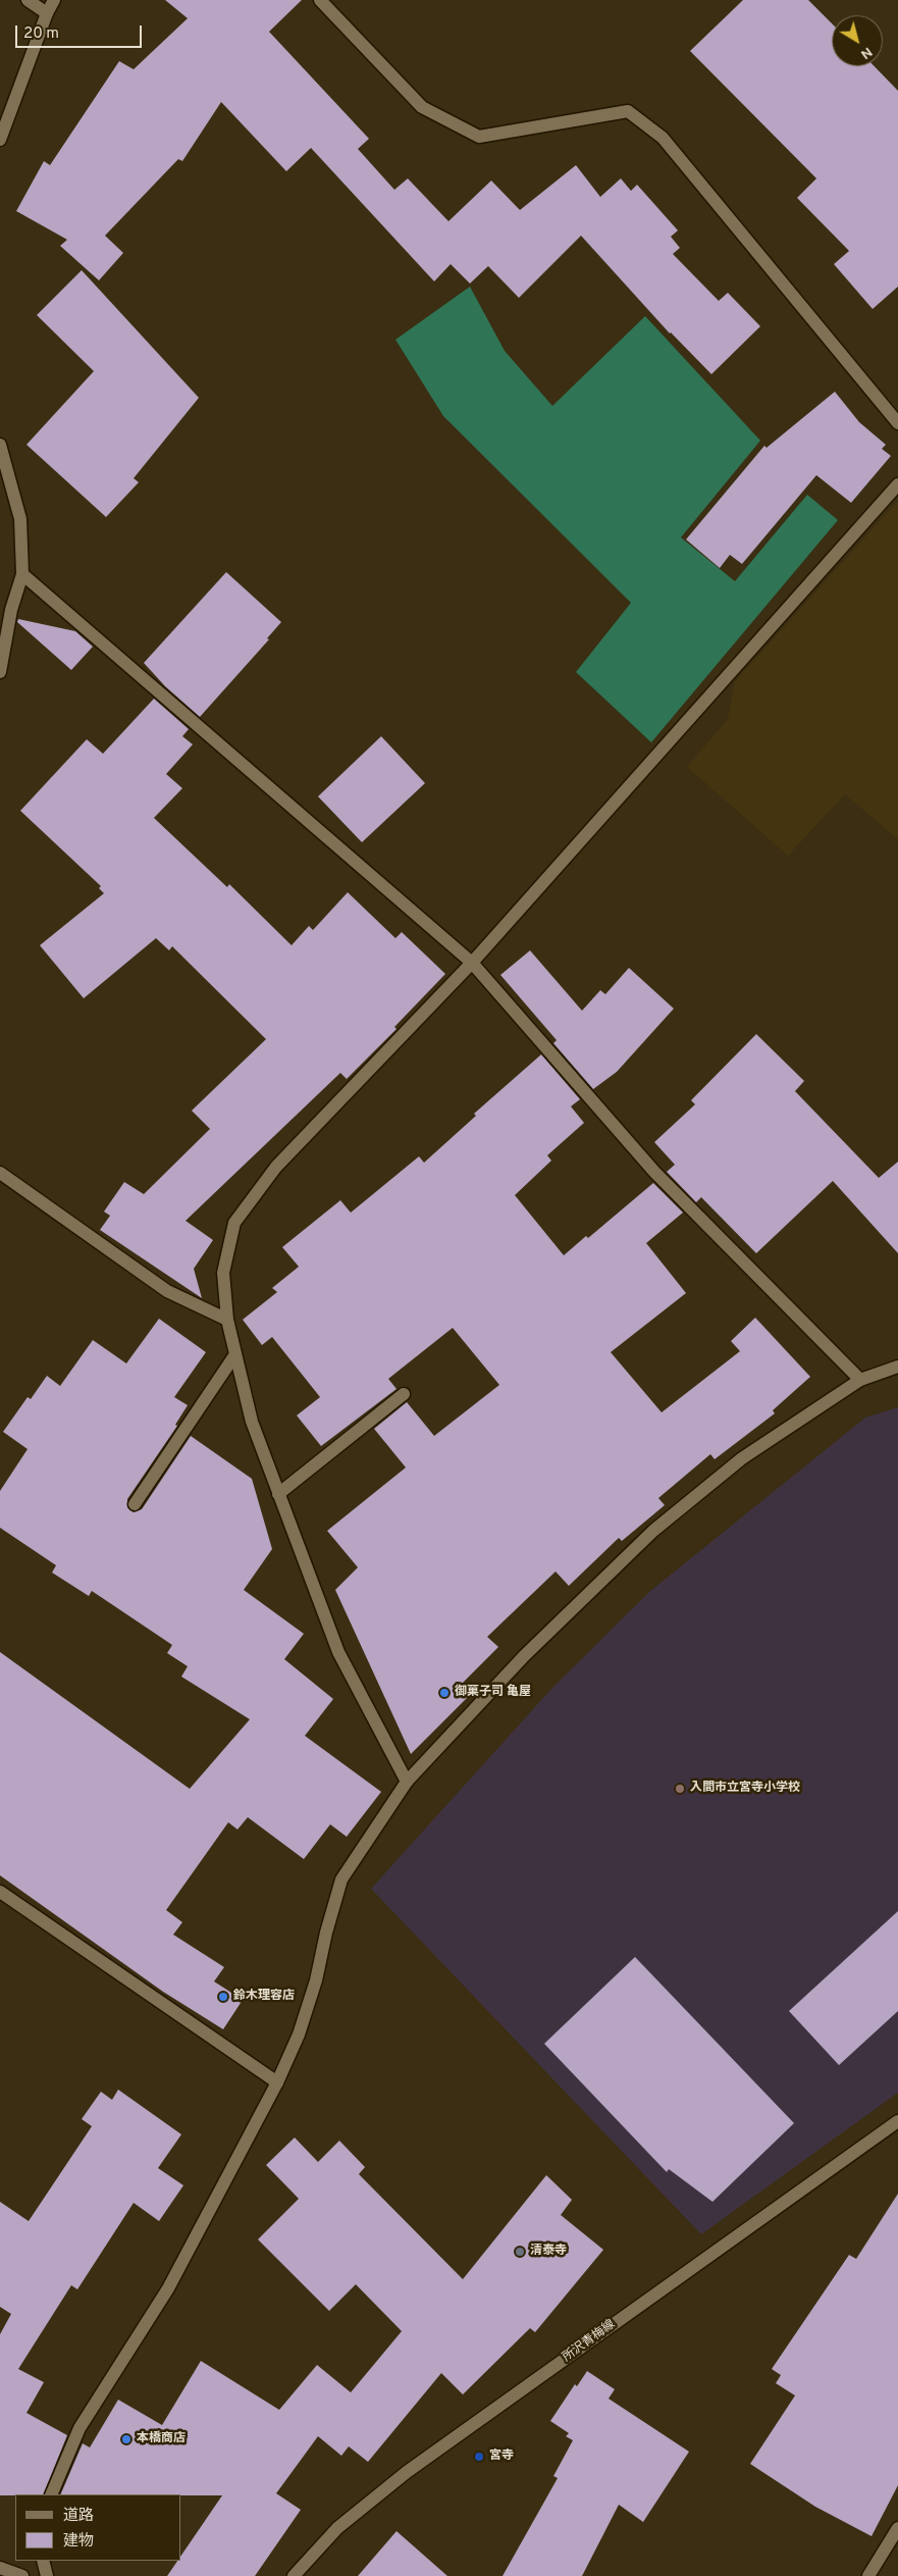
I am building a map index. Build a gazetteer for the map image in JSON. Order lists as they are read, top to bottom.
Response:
{
  "streets": {
    "street": ["所沢青梅線"]
  },
  "places": [
    "御菓子司 亀屋",
    "入間市立宮寺小学校",
    "鈴木理容店",
    "清泰寺",
    "本橋商店",
    "宮寺"
  ],
  "legend": ["道路", "建物"],
  "scale_bar": "20 m",
  "north": "bottom right"
}
